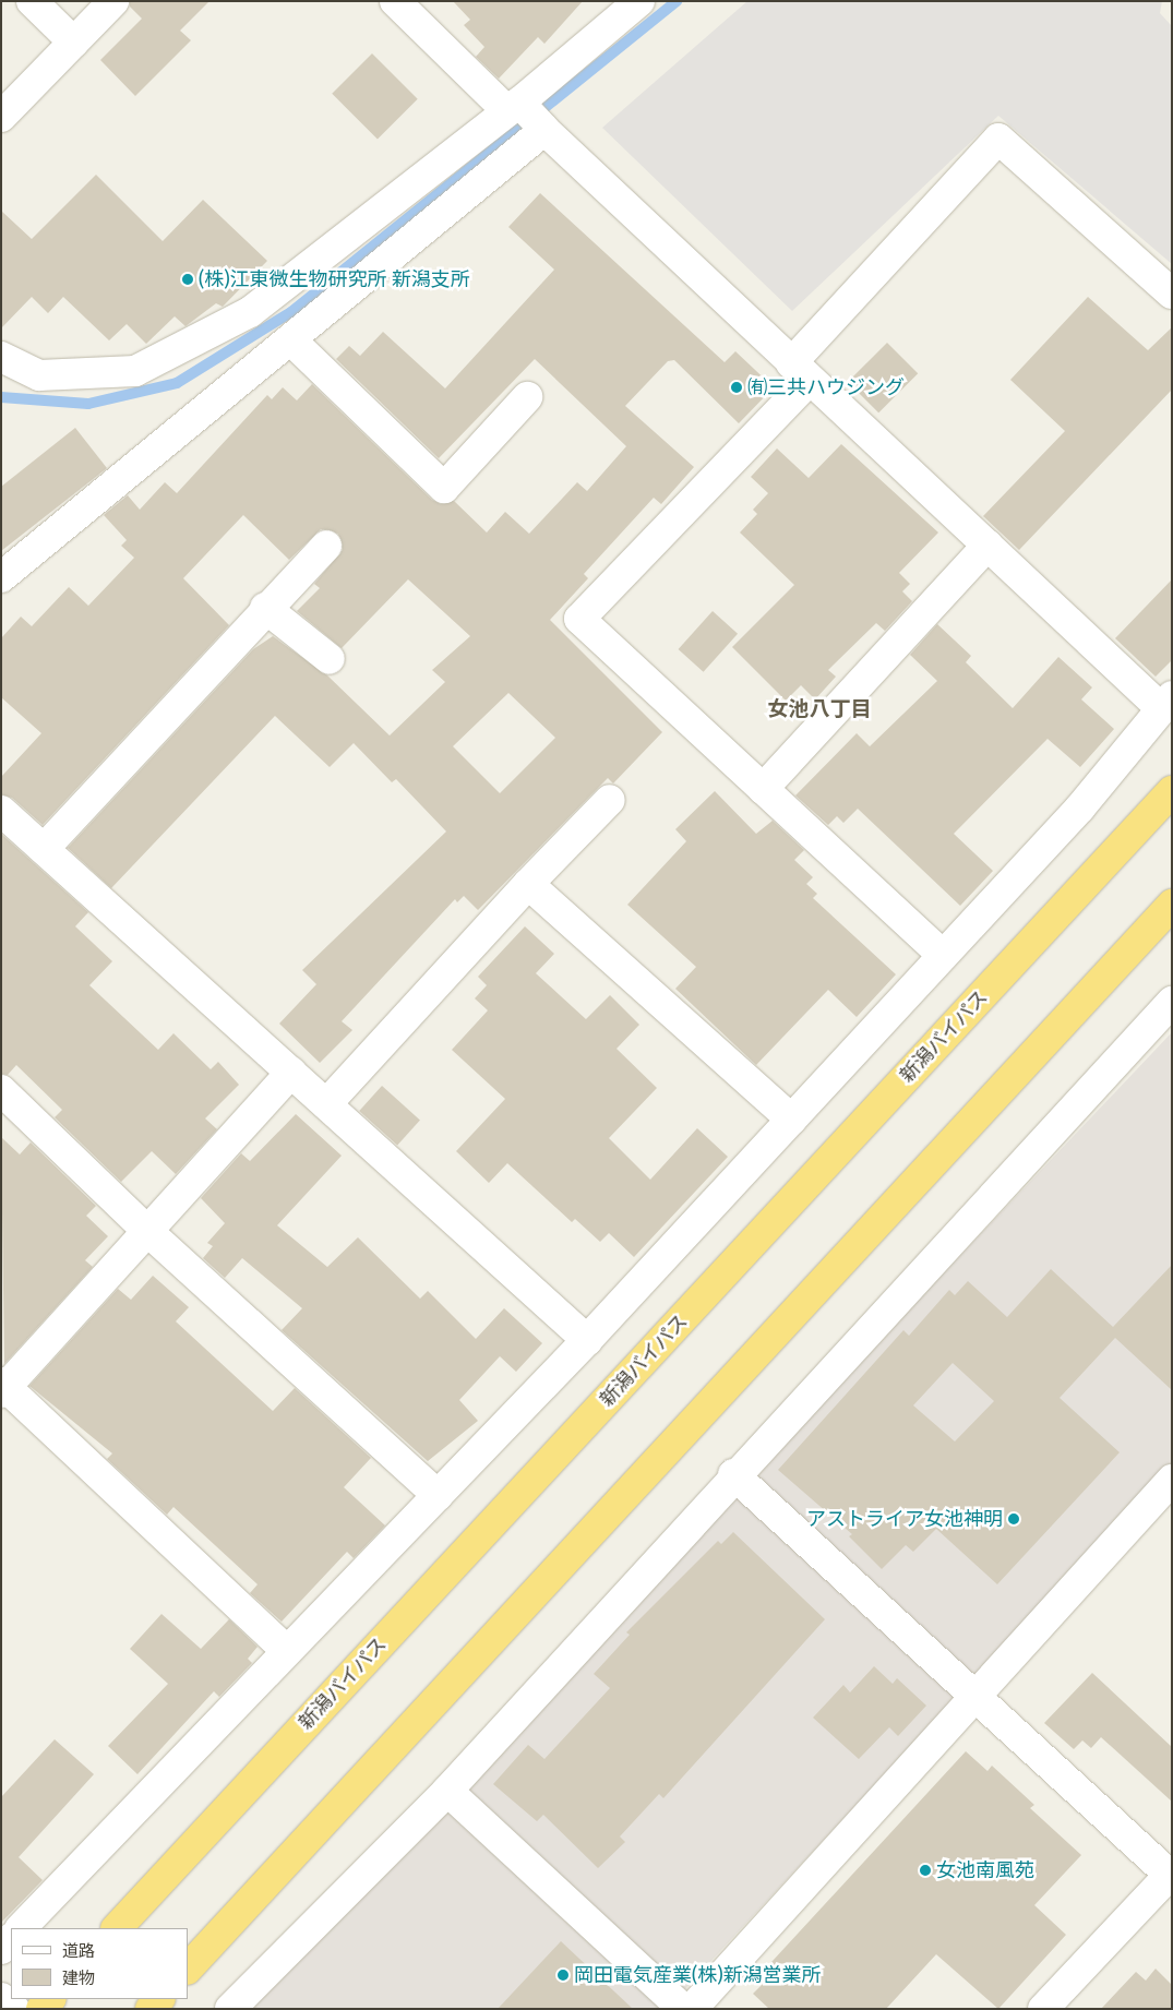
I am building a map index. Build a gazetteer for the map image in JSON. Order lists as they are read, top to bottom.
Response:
{
  "streets": {
    "highway": ["新潟バイパス"]
  },
  "districts": ["女池八丁目"],
  "places": [
    "(株)江東微生物研究所 新潟支所",
    "㈲三共ハウジング",
    "アストライア女池神明",
    "女池南風苑",
    "岡田電気産業(株)新潟営業所"
  ],
  "legend": ["道路", "建物"]
}
